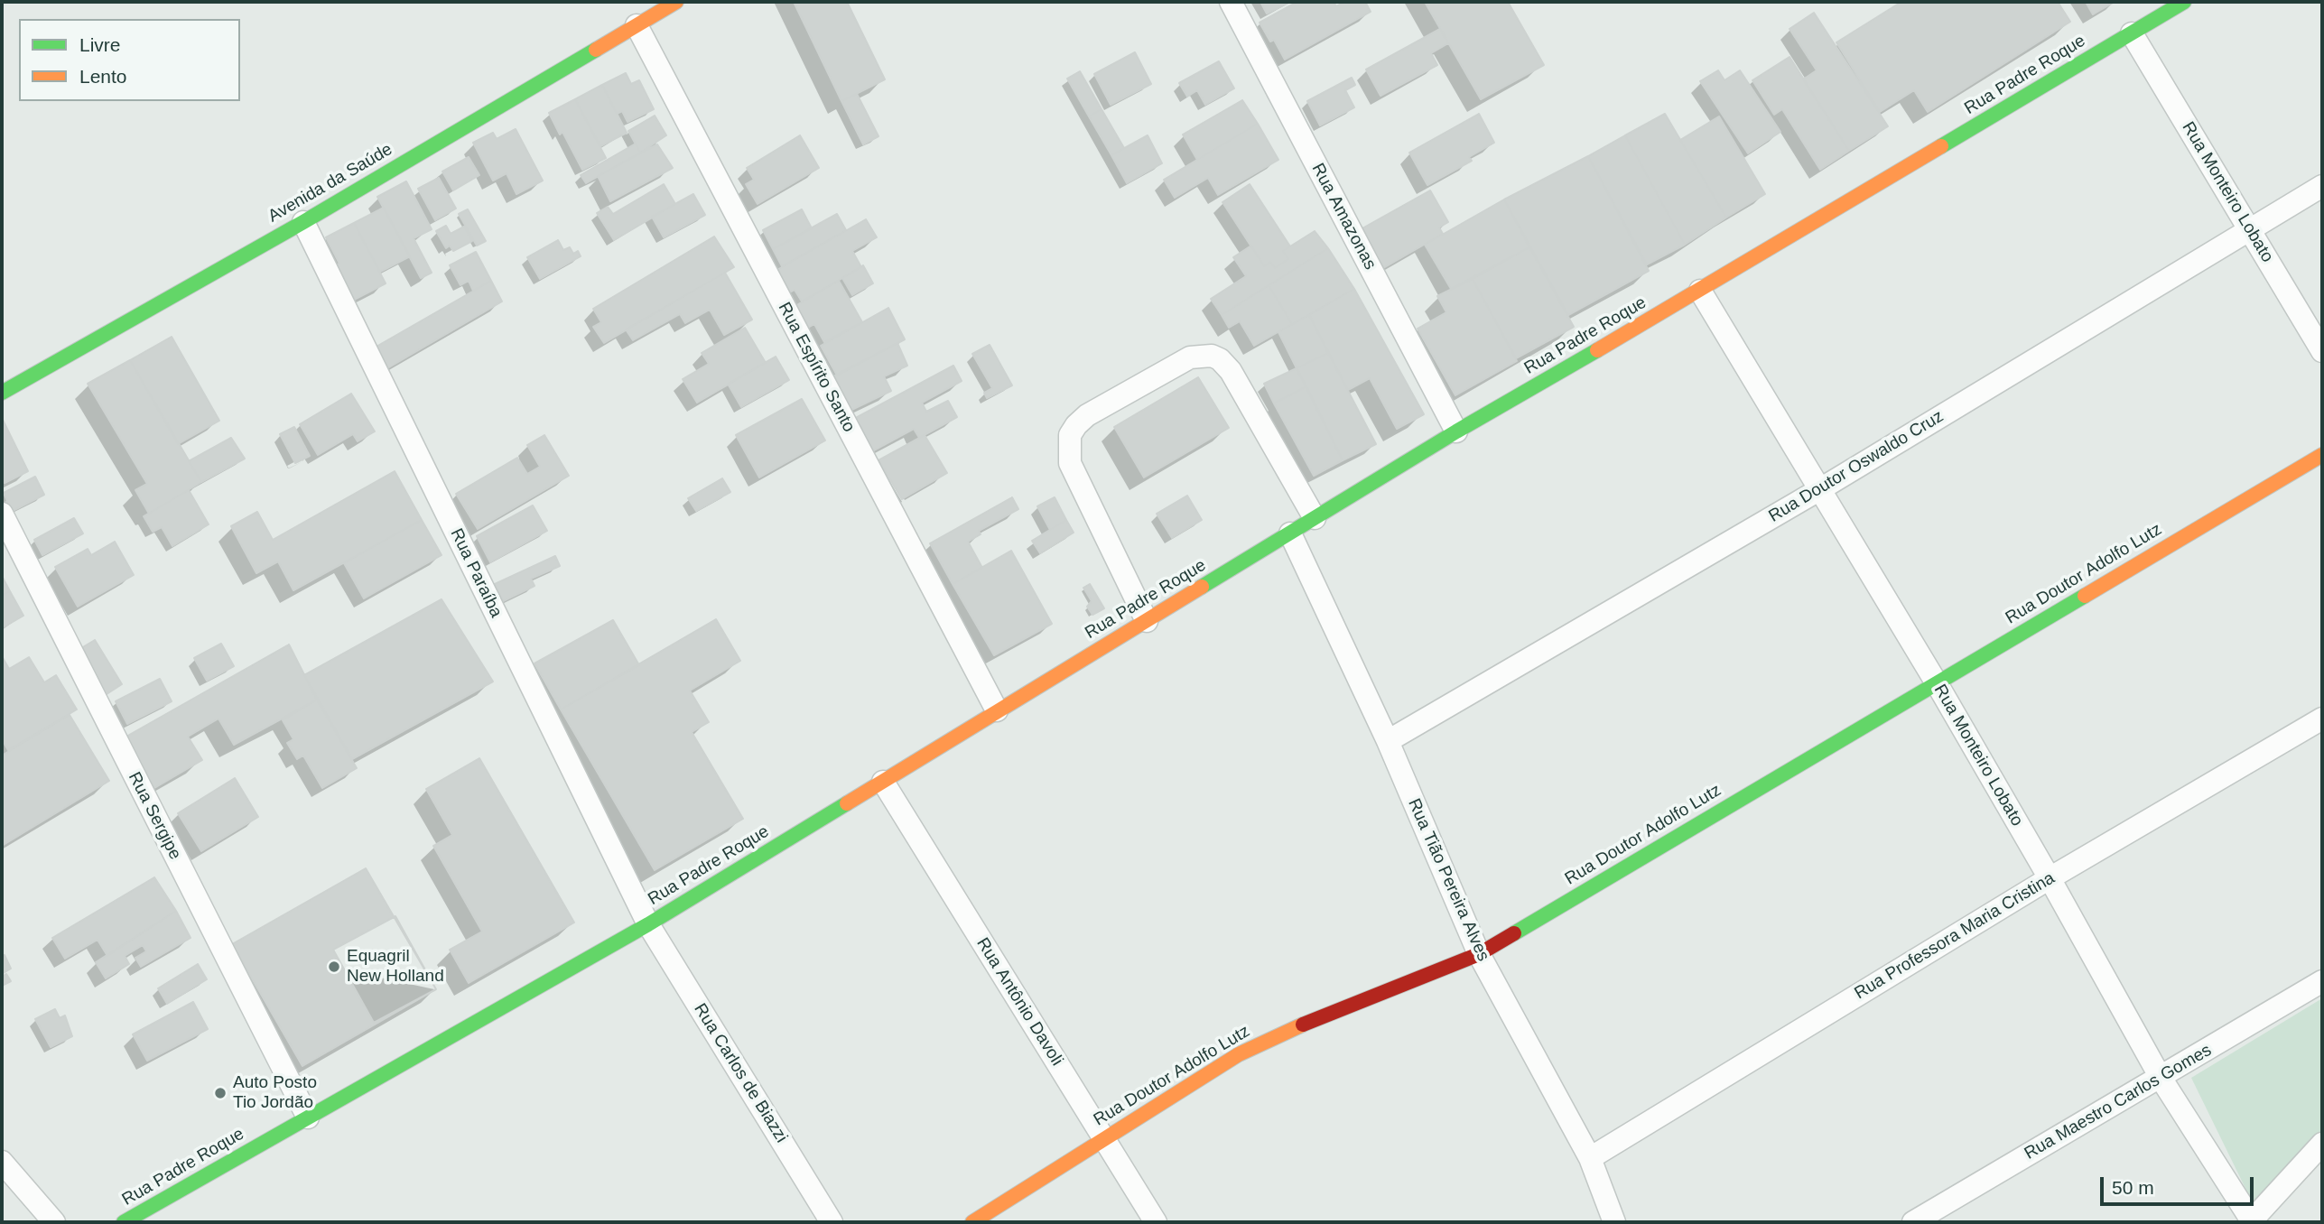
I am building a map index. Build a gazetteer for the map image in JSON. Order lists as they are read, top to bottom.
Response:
{
  "streets": {
    "street": [
      "Rua Padre Roque",
      "Avenida da Saúde",
      "Rua Monteiro Lobato",
      "Rua Amazonas",
      "Rua Espírito Santo",
      "Rua Doutor Oswaldo Cruz",
      "Rua Paraíba",
      "Rua Doutor Adolfo Lutz",
      "Rua Sergipe",
      "Rua Tião Pereira Alves",
      "Rua Professora Maria Cristina",
      "Rua Antônio Davoli",
      "Rua Carlos de Biazzi",
      "Rua Maestro Carlos Gomes"
    ]
  },
  "crossings": [
    ["Rua Padre Roque", "Rua Monteiro Lobato"],
    ["Rua Padre Roque", "Rua Amazonas"],
    ["Rua Padre Roque", "Rua Espírito Santo"],
    ["Rua Padre Roque", "Rua Paraíba"],
    ["Rua Padre Roque", "Rua Sergipe"],
    ["Rua Padre Roque", "Rua Tião Pereira Alves"],
    ["Rua Padre Roque", "Rua Antônio Davoli"],
    ["Rua Padre Roque", "Rua Carlos de Biazzi"],
    ["Avenida da Saúde", "Rua Espírito Santo"],
    ["Avenida da Saúde", "Rua Paraíba"],
    ["Rua Monteiro Lobato", "Rua Doutor Oswaldo Cruz"],
    ["Rua Monteiro Lobato", "Rua Doutor Adolfo Lutz"],
    ["Rua Monteiro Lobato", "Rua Professora Maria Cristina"],
    ["Rua Monteiro Lobato", "Rua Maestro Carlos Gomes"],
    ["Rua Doutor Oswaldo Cruz", "Rua Tião Pereira Alves"],
    ["Rua Paraíba", "Rua Carlos de Biazzi"],
    ["Rua Doutor Adolfo Lutz", "Rua Tião Pereira Alves"],
    ["Rua Doutor Adolfo Lutz", "Rua Antônio Davoli"],
    ["Rua Tião Pereira Alves", "Rua Professora Maria Cristina"]
  ],
  "places": ["Equagril New Holland", "Auto Posto Tio Jordão"],
  "legend": ["Livre", "Lento"],
  "scale_bar": "50 m"
}
